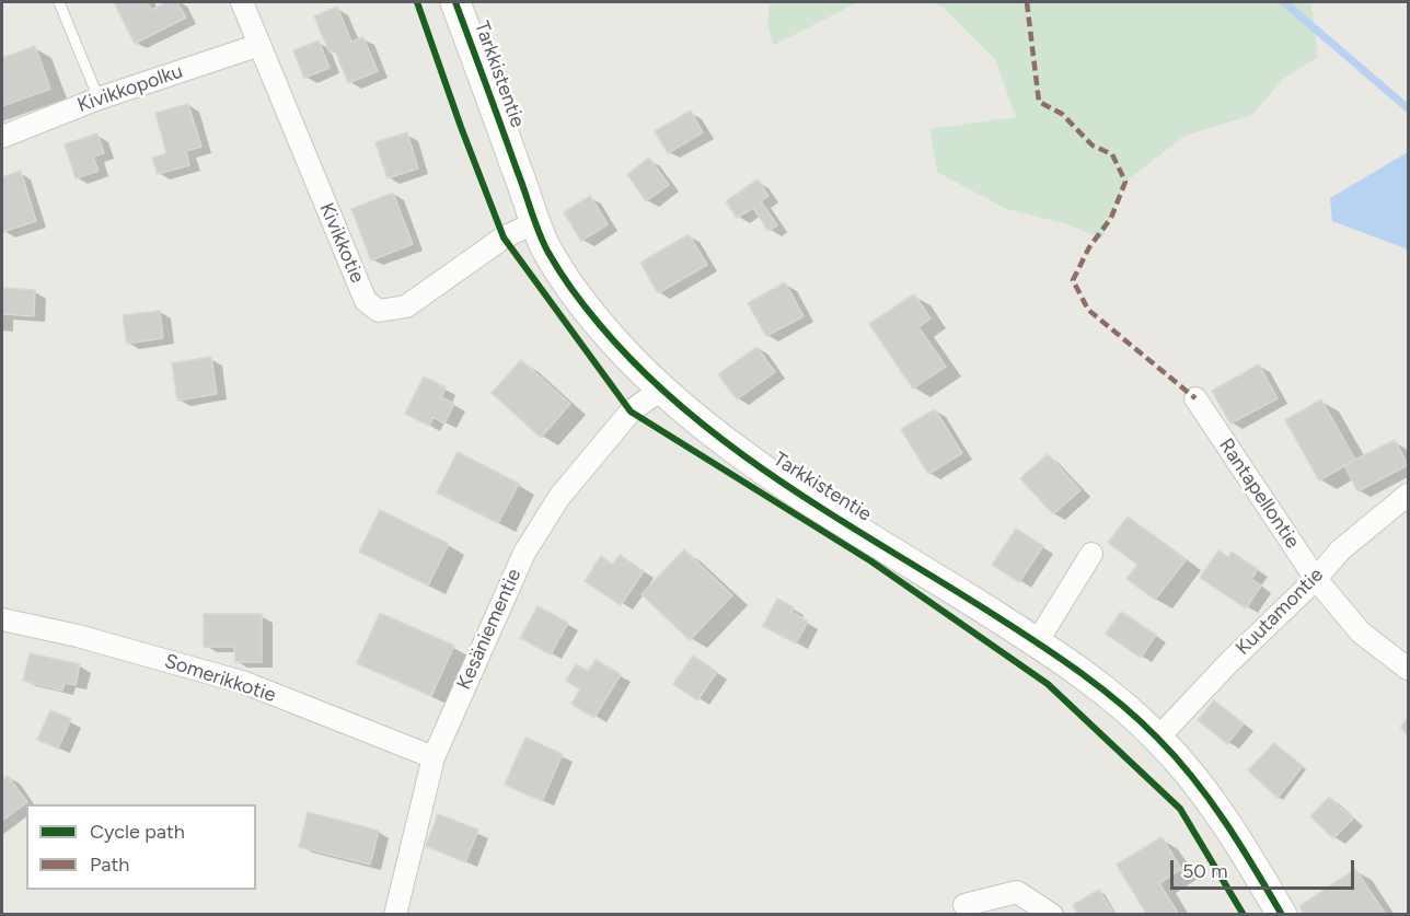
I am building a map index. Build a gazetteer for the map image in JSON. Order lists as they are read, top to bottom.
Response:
{
  "streets": {
    "street": [
      "Tarkkistentie",
      "Kivikkopolku",
      "Kivikkotie",
      "Rantapellontie",
      "Kuutamontie",
      "Kesäniementie",
      "Somerikkotie"
    ]
  },
  "crossings": [
    ["Tarkkistentie", "Kivikkotie"],
    ["Tarkkistentie", "Kuutamontie"],
    ["Tarkkistentie", "Kesäniementie"],
    ["Kivikkopolku", "Kivikkotie"],
    ["Rantapellontie", "Kuutamontie"],
    ["Kesäniementie", "Somerikkotie"]
  ],
  "legend": ["Cycle path", "Path"],
  "scale_bar": "50 m"
}
